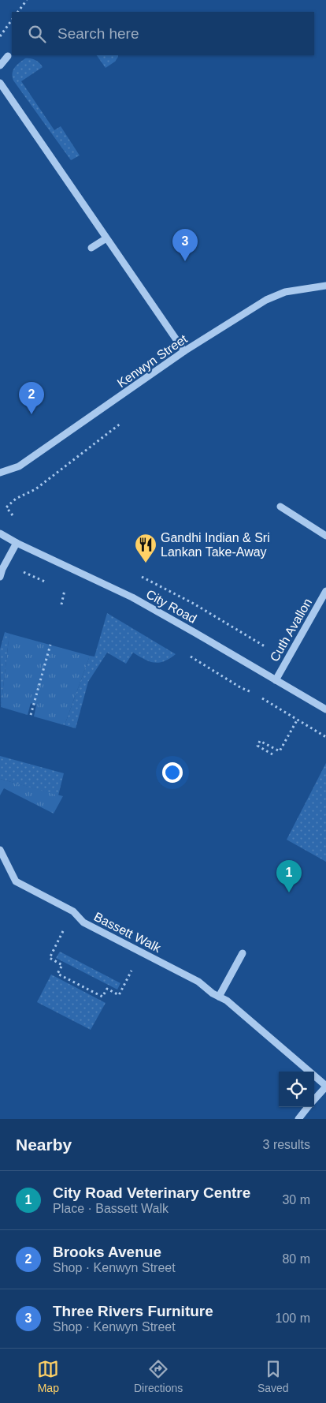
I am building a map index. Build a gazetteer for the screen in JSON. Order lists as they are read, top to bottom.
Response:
{
  "streets": {
    "street": [
      "Kenwyn Street",
      "City Road",
      "Cuth Avallon",
      "Bassett Walk"
    ]
  },
  "crossings": [
    ["City Road", "Cuth Avallon"]
  ],
  "places": {
    "restaurant": ["Gandhi Indian & Sri Lankan Take-Away"]
  },
  "page": {
    "search": "Search here",
    "pins": ["3", "2", "1"],
    "heading": ["Nearby", "3 results"],
    "list": [
      {
        "mark": "1",
        "name": "City Road Veterinary Centre",
        "note": "Place · Bassett Walk",
        "value": "30 m"
      },
      {
        "mark": "2",
        "name": "Brooks Avenue",
        "note": "Shop · Kenwyn Street",
        "value": "80 m"
      },
      {
        "mark": "3",
        "name": "Three Rivers Furniture",
        "note": "Shop · Kenwyn Street",
        "value": "100 m"
      }
    ],
    "nav": ["Map", "Directions", "Saved"]
  }
}
